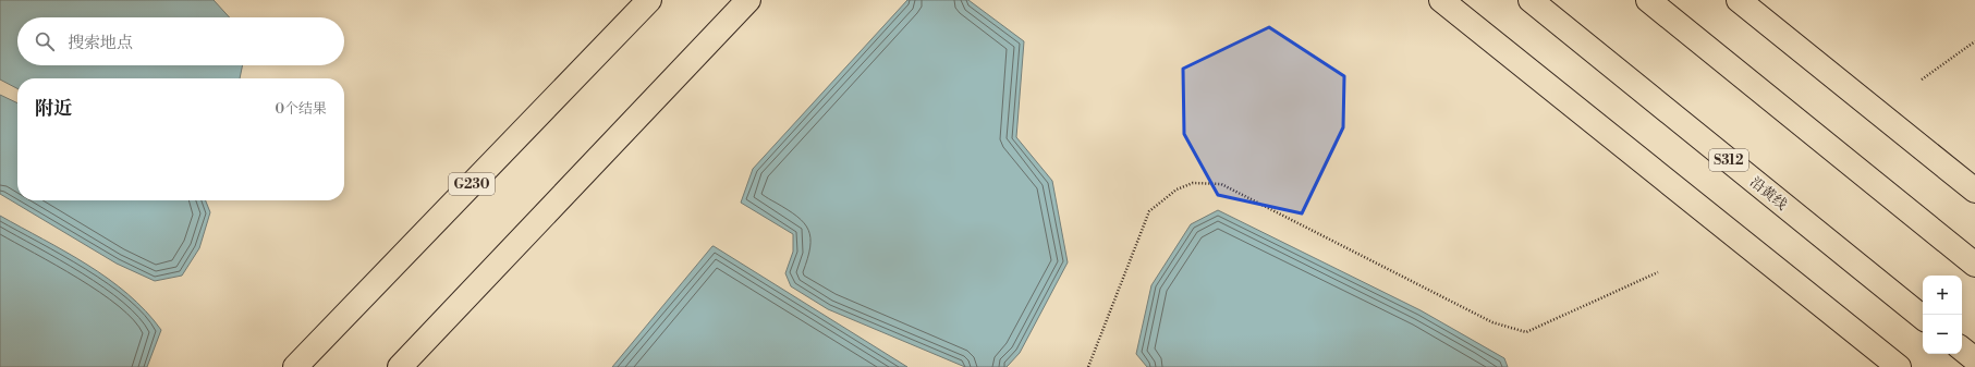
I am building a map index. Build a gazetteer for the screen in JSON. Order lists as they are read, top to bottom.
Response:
{
  "streets": {
    "main road": ["S312", "G230", "沿黄线"]
  },
  "page": {
    "search": "搜索地点",
    "heading": ["附近", "0个结果"],
    "map_buttons": ["+", "−"]
  }
}
